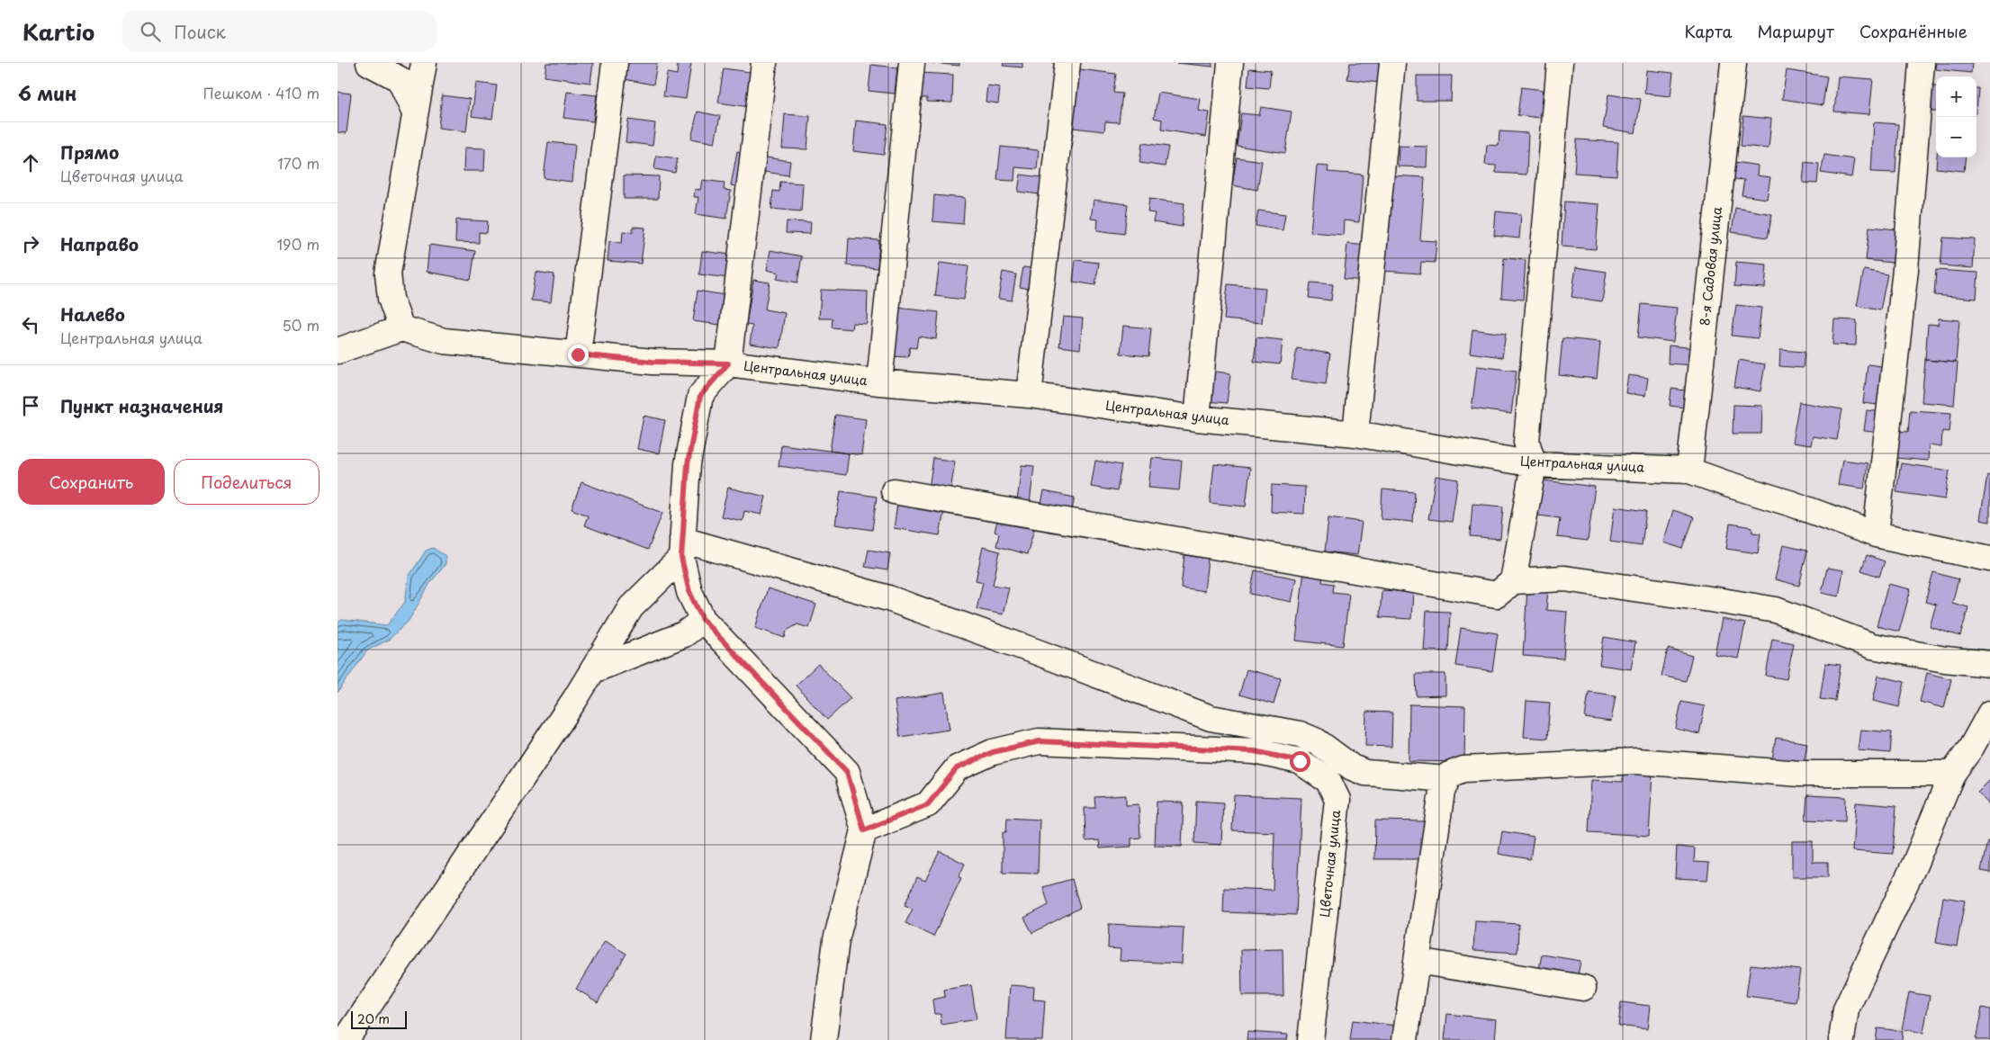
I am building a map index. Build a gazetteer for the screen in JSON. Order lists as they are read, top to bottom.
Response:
{
  "streets": {
    "street": ["8-я Садовая улица", "Центральная улица", "Цветочная улица"]
  },
  "crossings": [
    ["8-я Садовая улица", "Центральная улица"]
  ],
  "scale_bar": "20 m",
  "page": {
    "header": "Kartio",
    "search": "Поиск",
    "nav": ["Карта", "Маршрут", "Сохранённые"],
    "heading": ["6 мин", "Пешком · 410 m"],
    "map_buttons": ["+", "−"],
    "list": [
      ["Прямо", "Цветочная улица", "170 m"],
      ["Направо", "190 m"],
      ["Налево", "Центральная улица", "50 m"],
      "Пункт назначения"
    ],
    "buttons": ["Сохранить", "Поделиться"],
    "scale": "20 m"
  }
}
